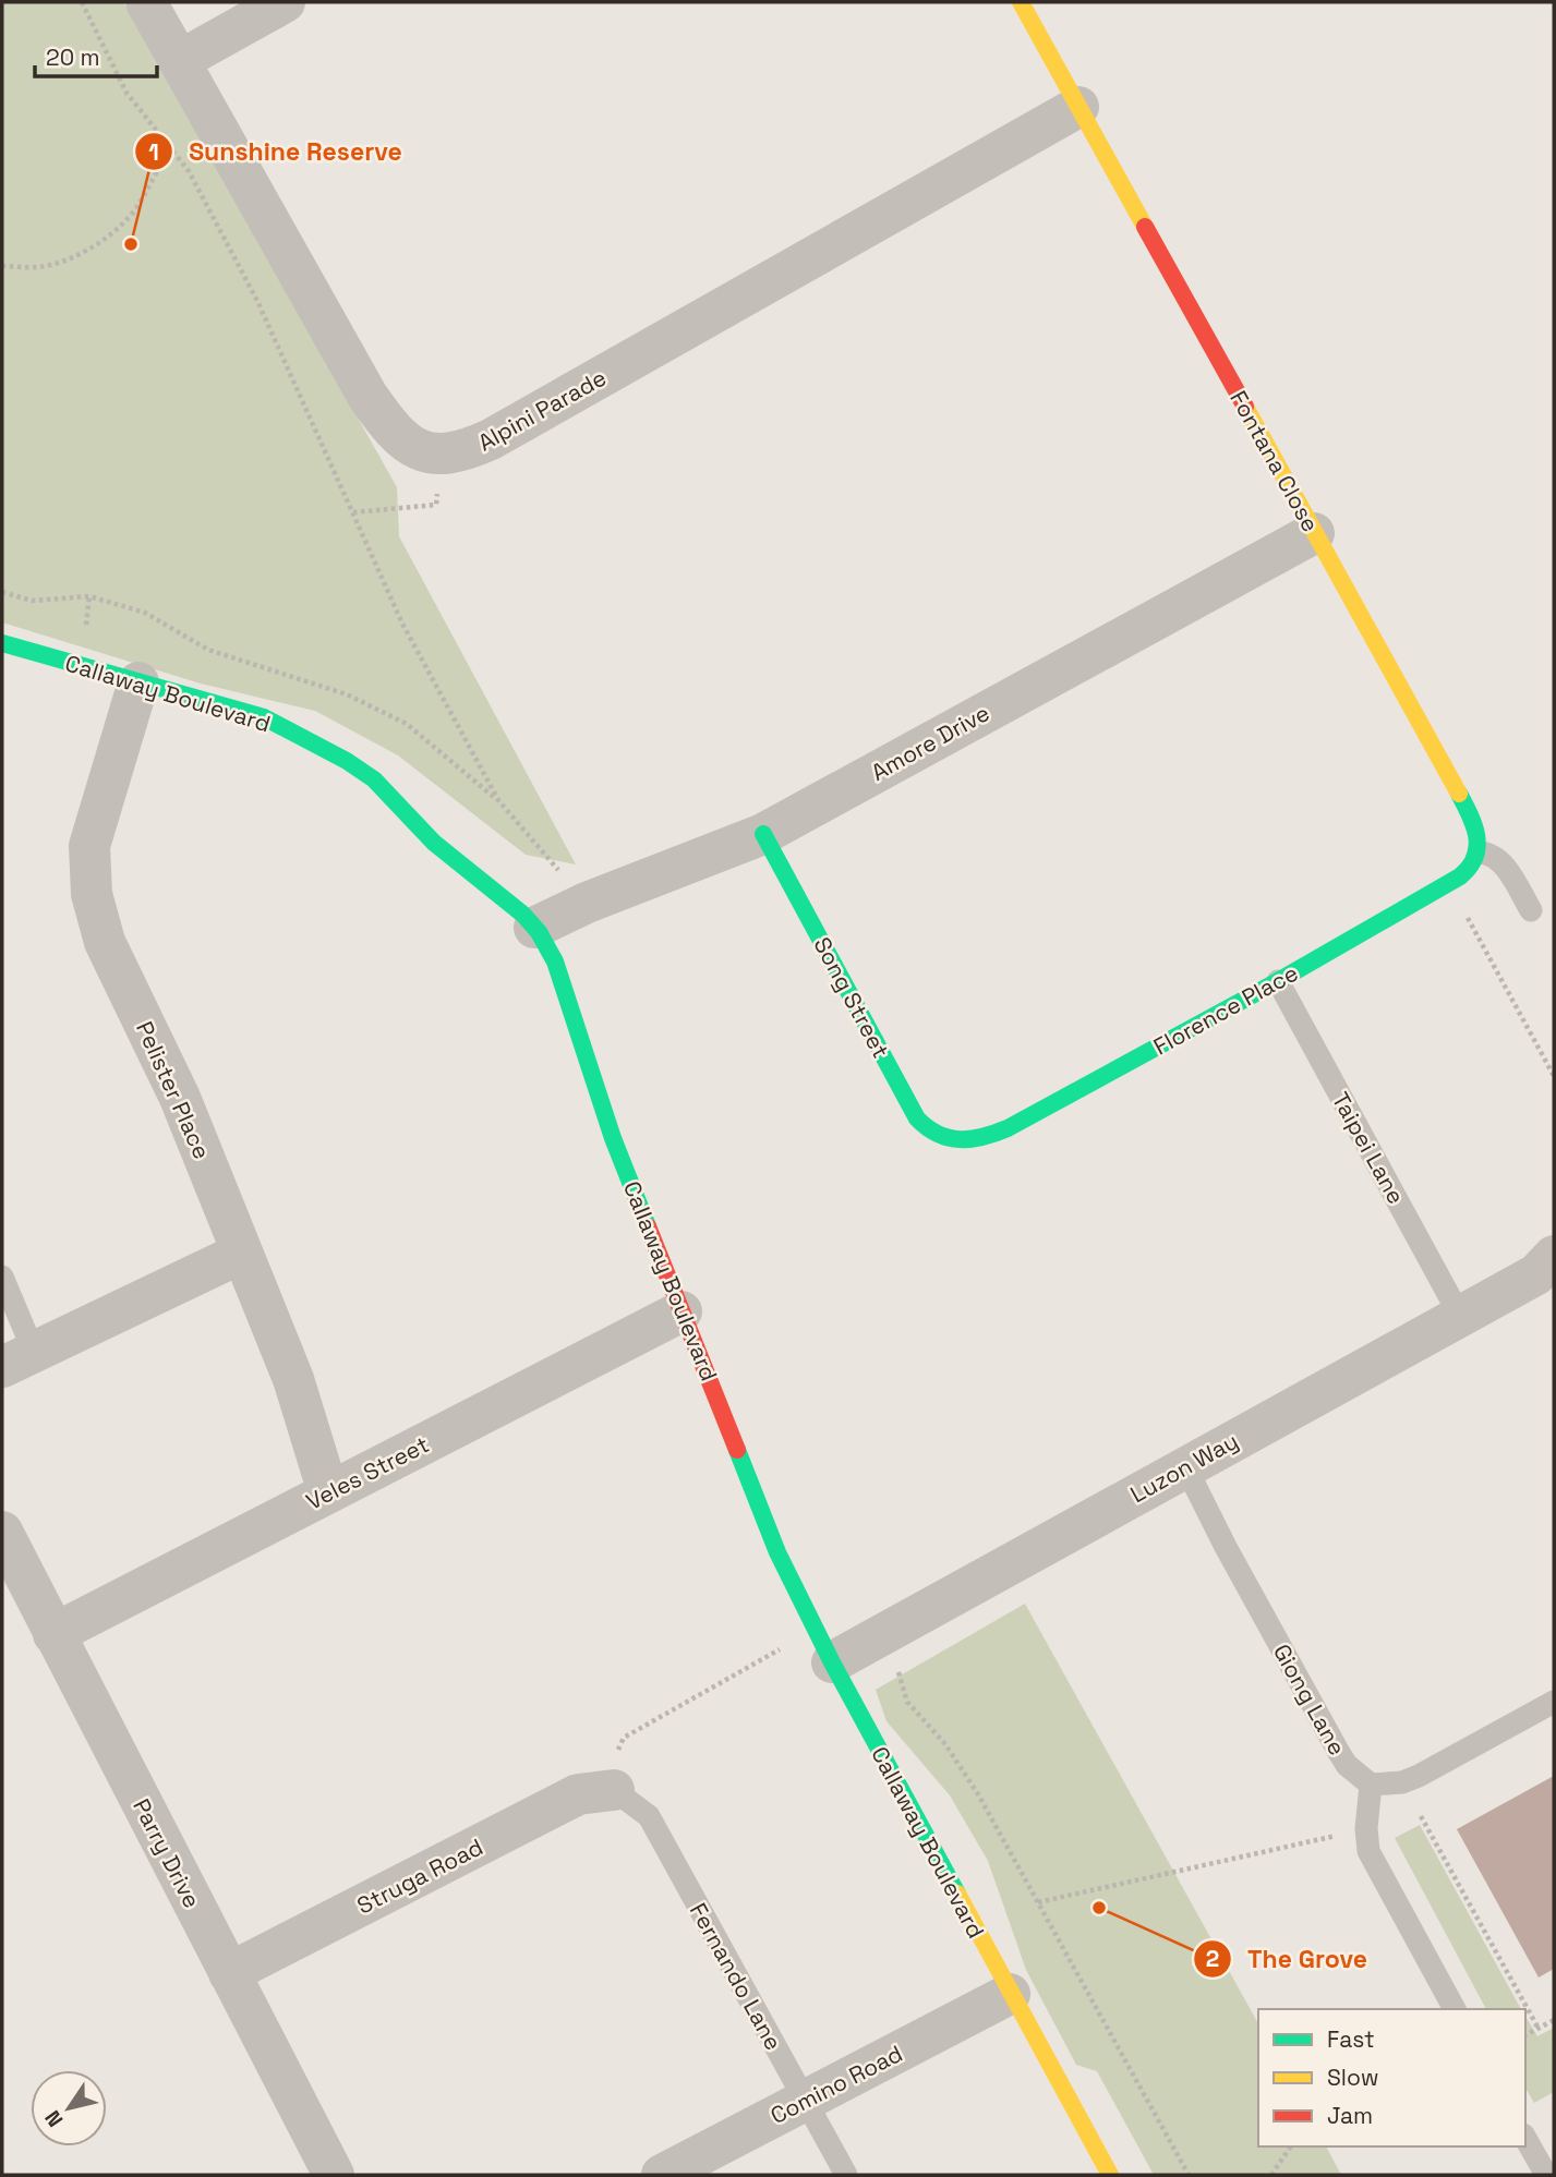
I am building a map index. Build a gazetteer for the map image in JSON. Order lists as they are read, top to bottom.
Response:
{
  "streets": {
    "street": [
      "Alpini Parade",
      "Fontana Close",
      "Callaway Boulevard",
      "Amore Drive",
      "Song Street",
      "Florence Place",
      "Pelister Place",
      "Luzon Way",
      "Veles Street",
      "Parry Drive",
      "Struga Road",
      "Comino Road"
    ],
    "lane": ["Taipei Lane", "Giong Lane", "Fernando Lane"]
  },
  "crossings": [
    ["Alpini Parade", "Fontana Close"],
    ["Fontana Close", "Amore Drive"],
    ["Fontana Close", "Florence Place"],
    ["Callaway Boulevard", "Amore Drive"],
    ["Callaway Boulevard", "Pelister Place"],
    ["Callaway Boulevard", "Luzon Way"],
    ["Callaway Boulevard", "Veles Street"],
    ["Callaway Boulevard", "Comino Road"],
    ["Amore Drive", "Song Street"],
    ["Song Street", "Florence Place"],
    ["Florence Place", "Taipei Lane"],
    ["Pelister Place", "Veles Street"],
    ["Taipei Lane", "Luzon Way"],
    ["Luzon Way", "Giong Lane"],
    ["Veles Street", "Parry Drive"],
    ["Parry Drive", "Struga Road"],
    ["Struga Road", "Fernando Lane"],
    ["Fernando Lane", "Comino Road"]
  ],
  "places": ["Sunshine Reserve", "The Grove"],
  "legend": ["Fast", "Slow", "Jam"],
  "scale_bar": "20 m",
  "north": "bottom left"
}
